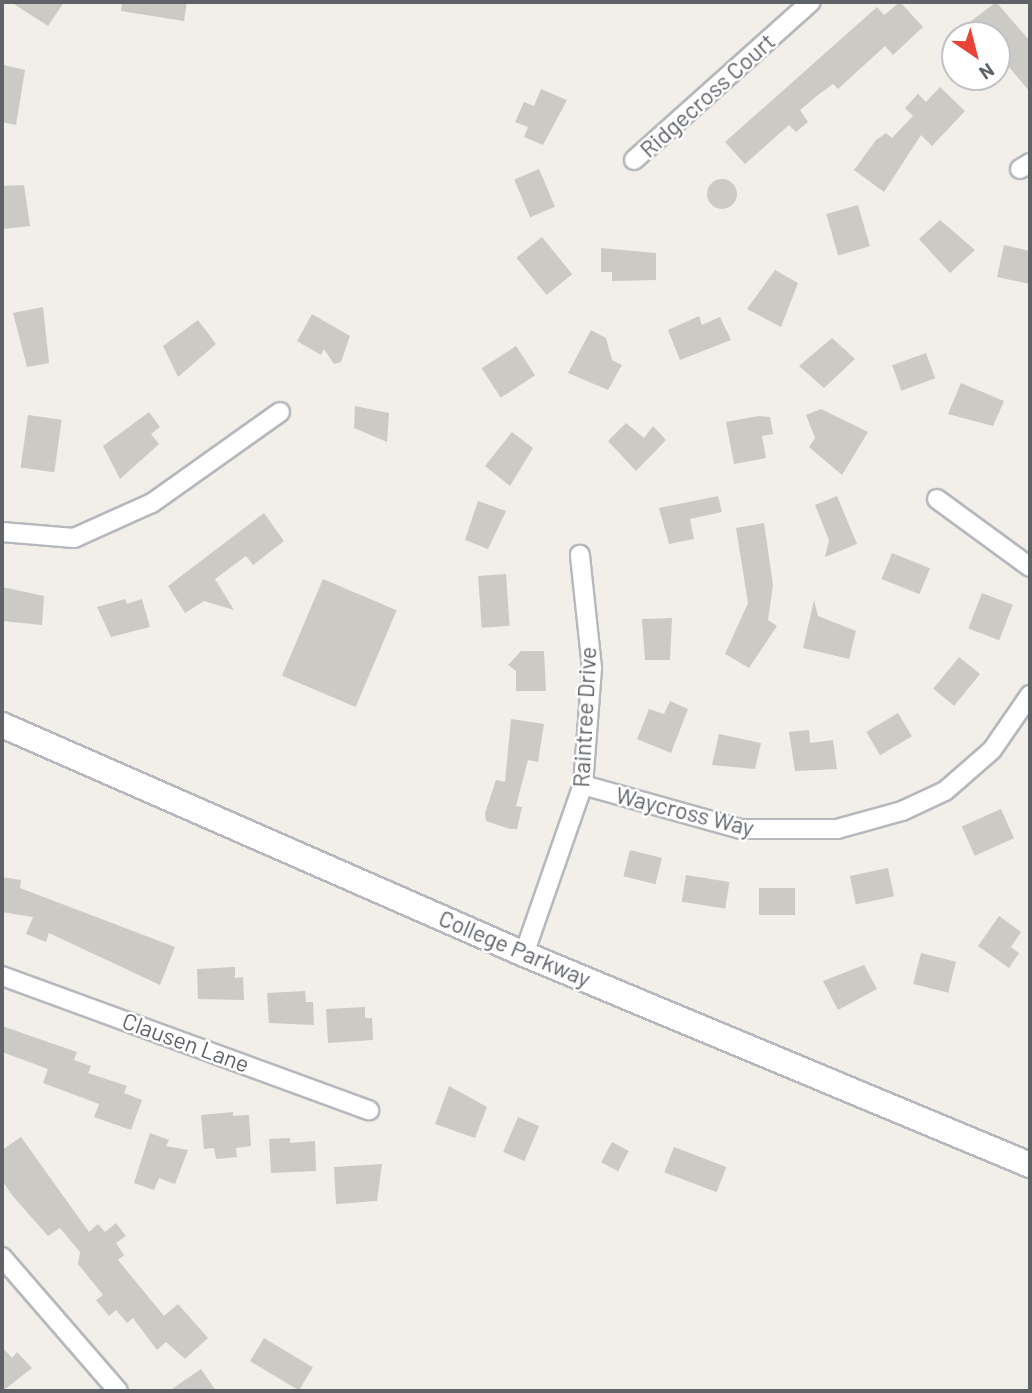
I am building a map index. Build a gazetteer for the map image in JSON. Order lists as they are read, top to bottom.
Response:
{
  "streets": {
    "main road": ["College Parkway"],
    "street": [
      "Ridgecross Court",
      "Raintree Drive",
      "Waycross Way",
      "Clausen Lane"
    ]
  },
  "crossings": [
    ["Raintree Drive", "Waycross Way"],
    ["Raintree Drive", "College Parkway"]
  ],
  "north": "bottom right"
}
